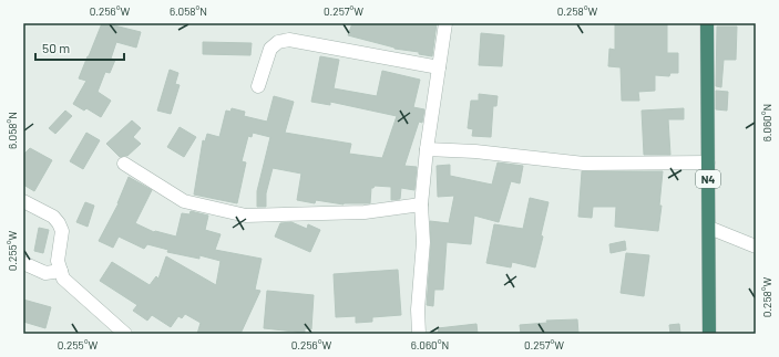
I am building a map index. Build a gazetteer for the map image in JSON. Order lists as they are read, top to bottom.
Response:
{
  "streets": {
    "highway": ["N4"]
  },
  "scale_bar": "50 m",
  "coordinates": [
    "0.256°W",
    "6.058°N",
    "0.257°W",
    "0.258°W",
    "6.060°N",
    "0.255°W"
  ]
}
